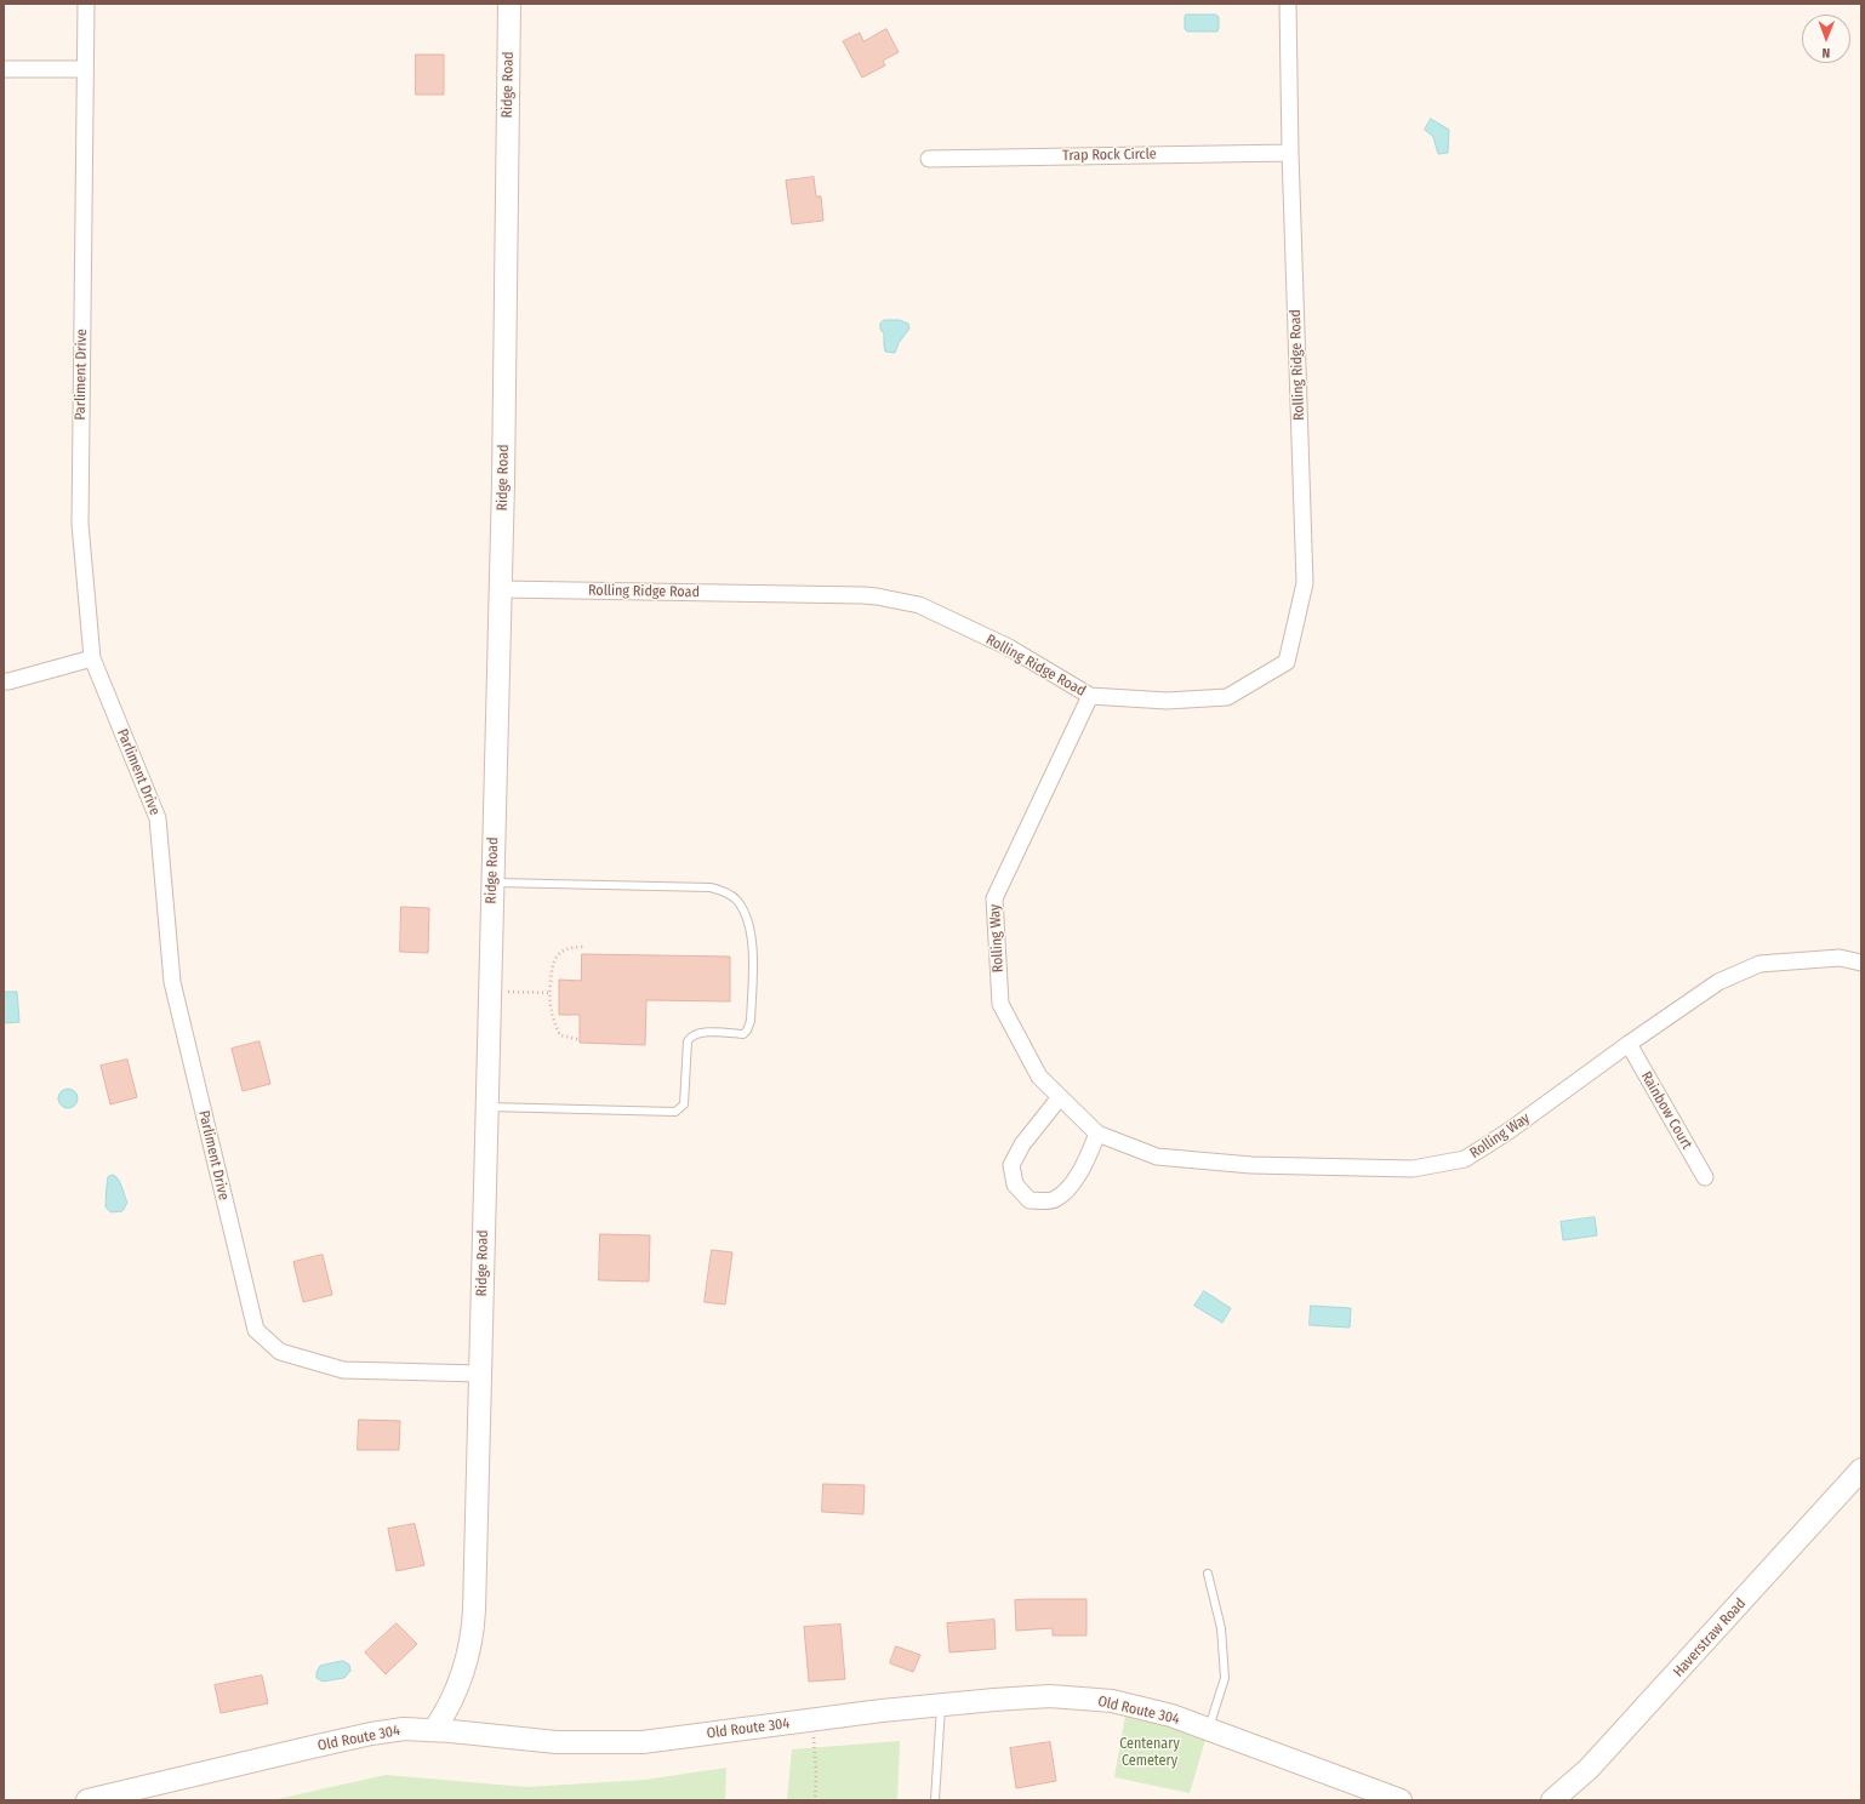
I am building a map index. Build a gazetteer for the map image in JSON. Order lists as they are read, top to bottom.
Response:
{
  "streets": {
    "street": [
      "Ridge Road",
      "Trap Rock Circle",
      "Rolling Ridge Road",
      "Parliment Drive",
      "Rolling Way",
      "Rainbow Court",
      "Haverstraw Road",
      "Old Route 304"
    ]
  },
  "crossings": [
    ["Ridge Road", "Rolling Ridge Road"],
    ["Ridge Road", "Parliment Drive"],
    ["Ridge Road", "Old Route 304"],
    ["Trap Rock Circle", "Rolling Ridge Road"],
    ["Rolling Ridge Road", "Rolling Way"],
    ["Rolling Way", "Rainbow Court"]
  ],
  "parks": ["Centenary Cemetery"],
  "north": "bottom"
}
